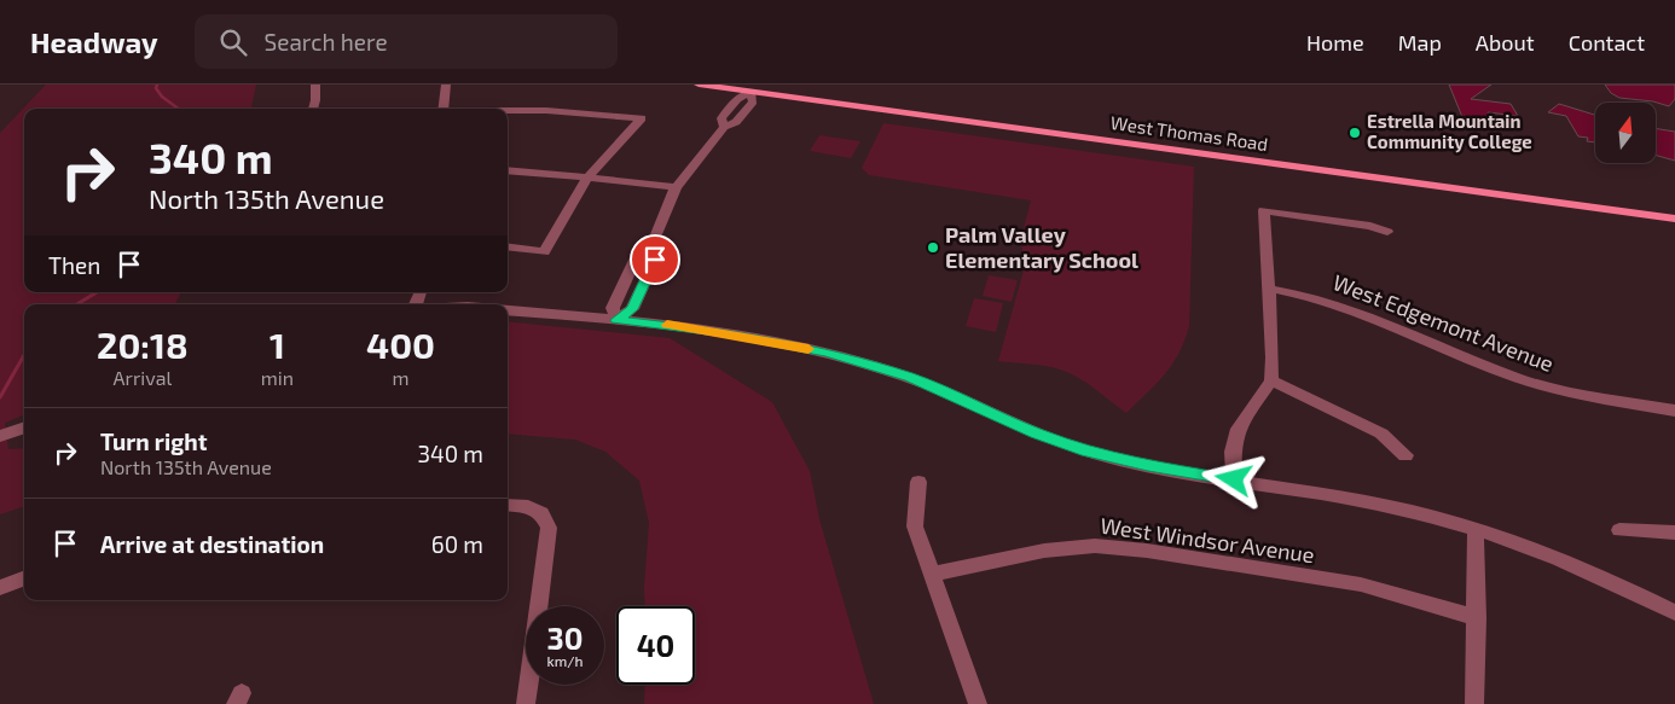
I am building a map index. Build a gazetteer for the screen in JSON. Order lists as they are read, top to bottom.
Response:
{
  "streets": {
    "main road": ["West Thomas Road"],
    "street": ["West Edgemont Avenue", "West Windsor Avenue"]
  },
  "places": ["Estrella Mountain Community College", "Palm Valley Elementary School"],
  "north": "top",
  "page": {
    "header": "Headway",
    "search": "Search here",
    "nav": [
      "Home",
      "Map",
      "About",
      "Contact"
    ],
    "turn": ["340 m", "North 135th Avenue"],
    "then": "Then",
    "eta": [
      "20:18",
      "Arrival",
      "1",
      "min",
      "400",
      "m"
    ],
    "list": [
      {
        "name": "Turn right",
        "note": "North 135th Avenue",
        "value": "340 m"
      },
      {
        "name": "Arrive at destination",
        "value": "60 m"
      }
    ],
    "speed": "30 km/h",
    "limit": "40"
  }
}
